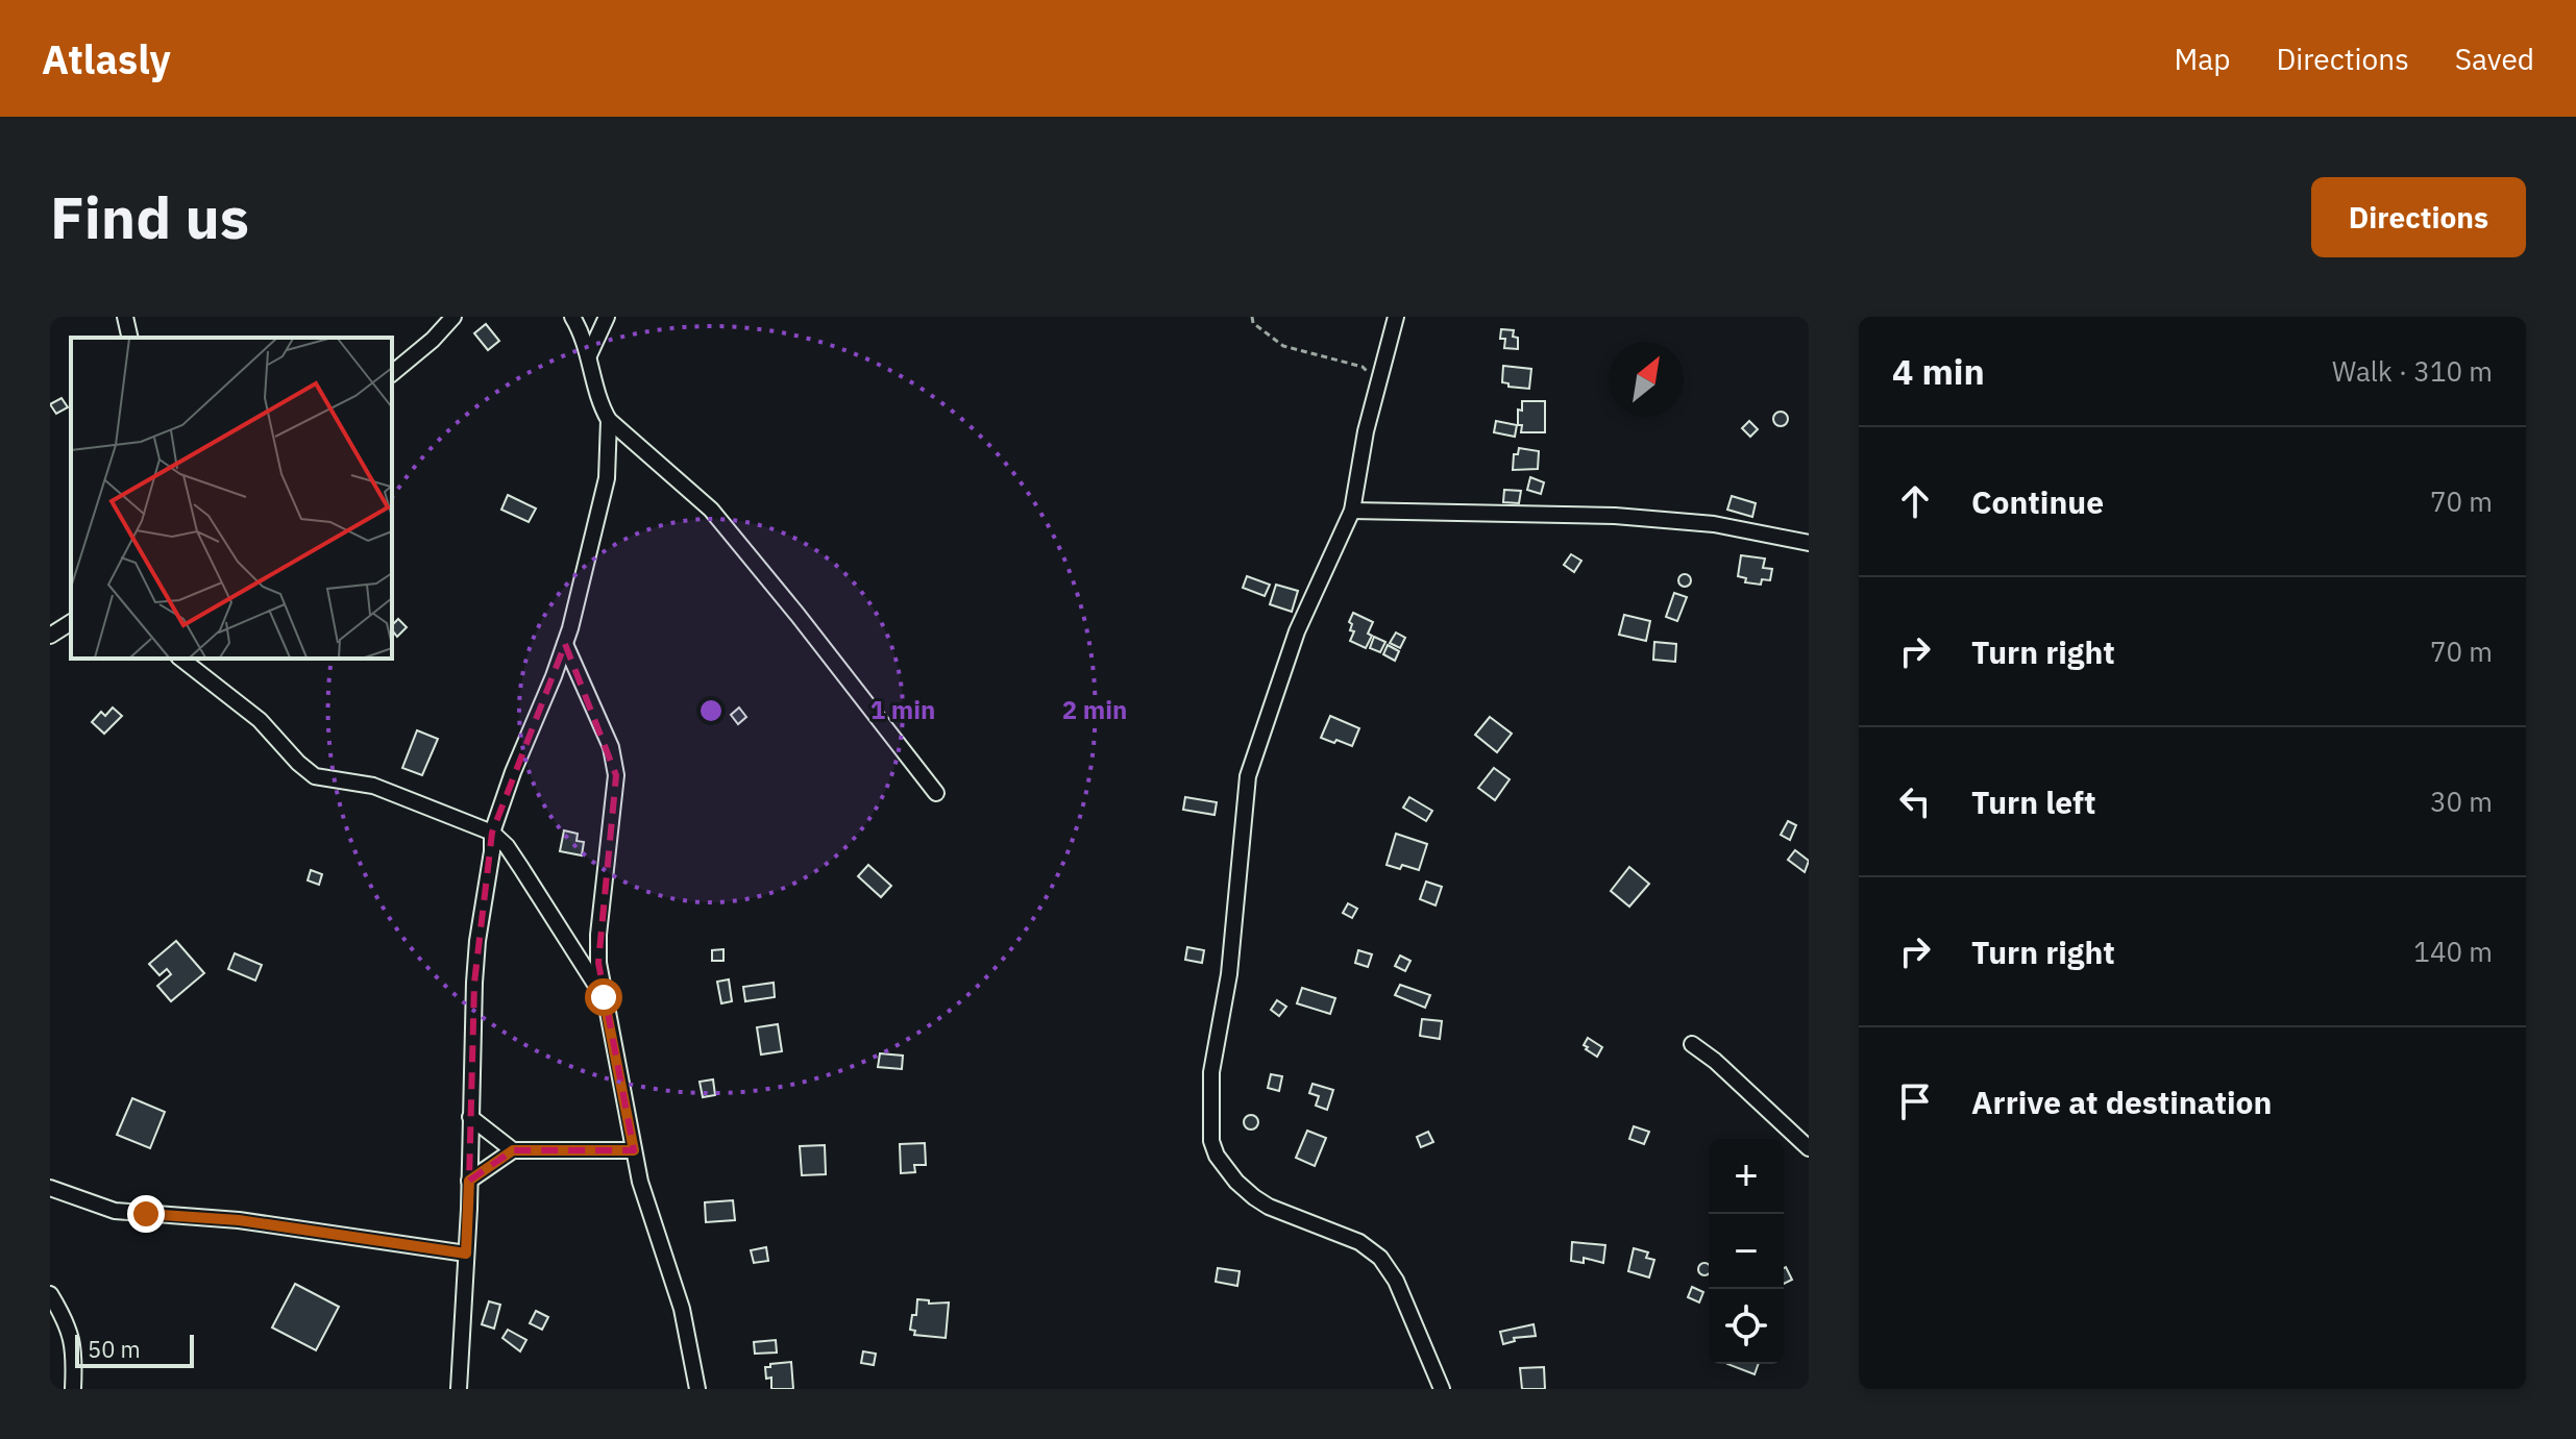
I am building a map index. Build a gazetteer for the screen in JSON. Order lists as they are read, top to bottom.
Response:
{
  "scale_bar": "50 m",
  "north": "top right",
  "page": {
    "header": "Atlasly",
    "nav": ["Map", "Directions", "Saved"],
    "buttons": "Directions",
    "title": "Find us",
    "heading": ["4 min", "Walk · 310 m"],
    "list": [
      ["Continue", "70 m"],
      ["Turn right", "70 m"],
      ["Turn left", "30 m"],
      ["Turn right", "140 m"],
      "Arrive at destination"
    ],
    "map_buttons": ["+", "−"],
    "scale": "50 m"
  },
  "rings": ["1 min", "2 min"]
}
